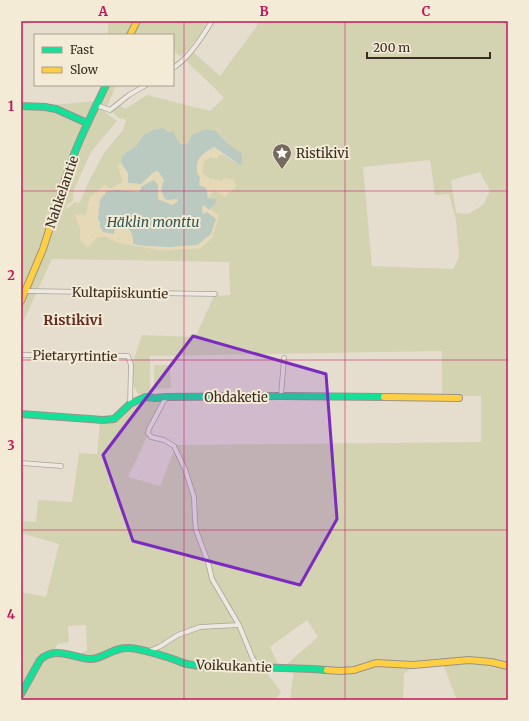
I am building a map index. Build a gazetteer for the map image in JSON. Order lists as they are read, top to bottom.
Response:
{
  "streets": {
    "street": [
      "Nahkelantie",
      "Kultapiiskuntie",
      "Pietaryrtintie",
      "Ohdaketie",
      "Voikukantie"
    ]
  },
  "crossings": [
    ["Nahkelantie", "Kultapiiskuntie"],
    ["Pietaryrtintie", "Ohdaketie"]
  ],
  "districts": ["Ristikivi"],
  "water": ["Häklin monttu"],
  "places": {
    "place": ["Ristikivi"]
  },
  "legend": ["Fast", "Slow"],
  "scale_bar": "200 m",
  "grid": {
    "columns": ["A", "B", "C"],
    "rows": [
      "1",
      "2",
      "3",
      "4"
    ]
  }
}
